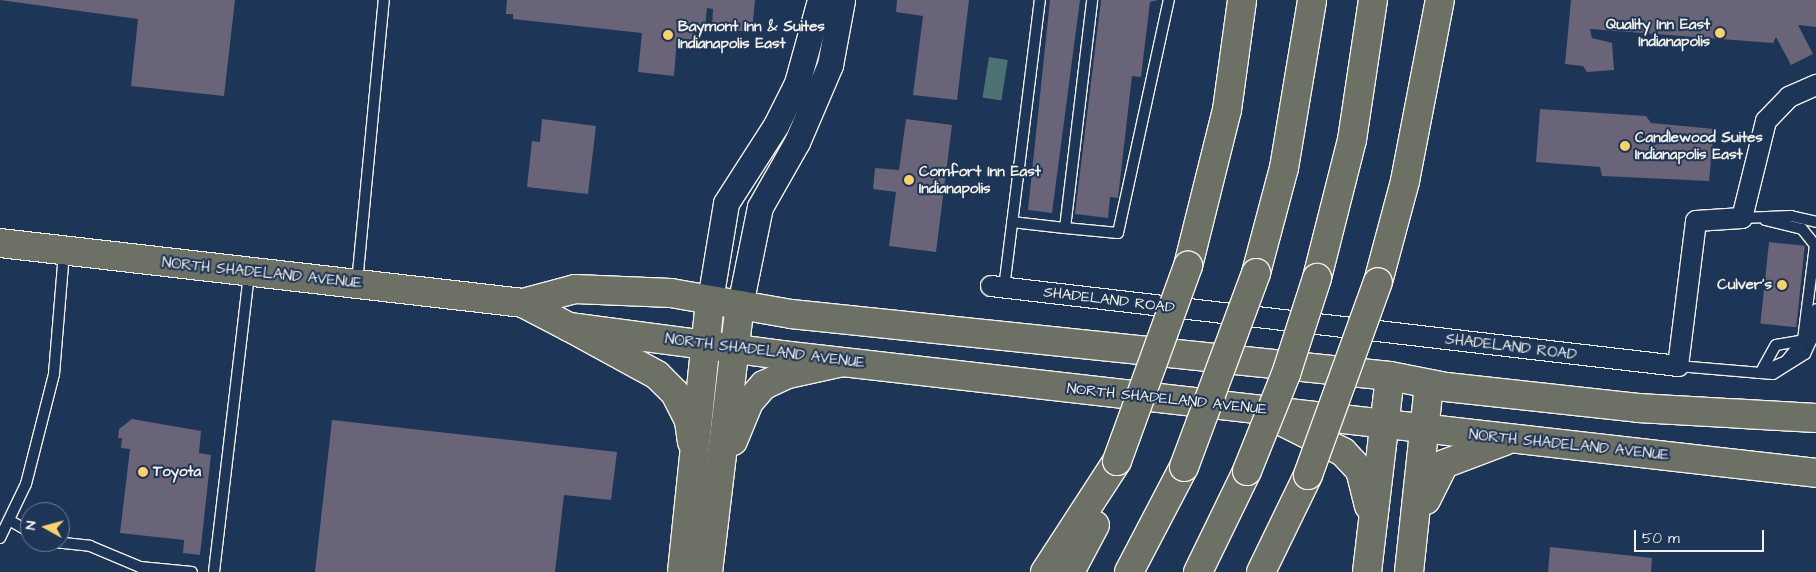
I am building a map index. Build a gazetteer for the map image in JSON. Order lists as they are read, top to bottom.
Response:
{
  "streets": {
    "main road": ["NORTH SHADELAND AVENUE"],
    "street": ["SHADELAND ROAD"]
  },
  "places": [
    "Quality Inn East Indianapolis",
    "Baymont Inn & Suites Indianapolis East",
    "Candlewood Suites Indianapolis East",
    "Comfort Inn East Indianapolis",
    "Culver's",
    "Toyota"
  ],
  "scale_bar": "50 m",
  "north": "left"
}
